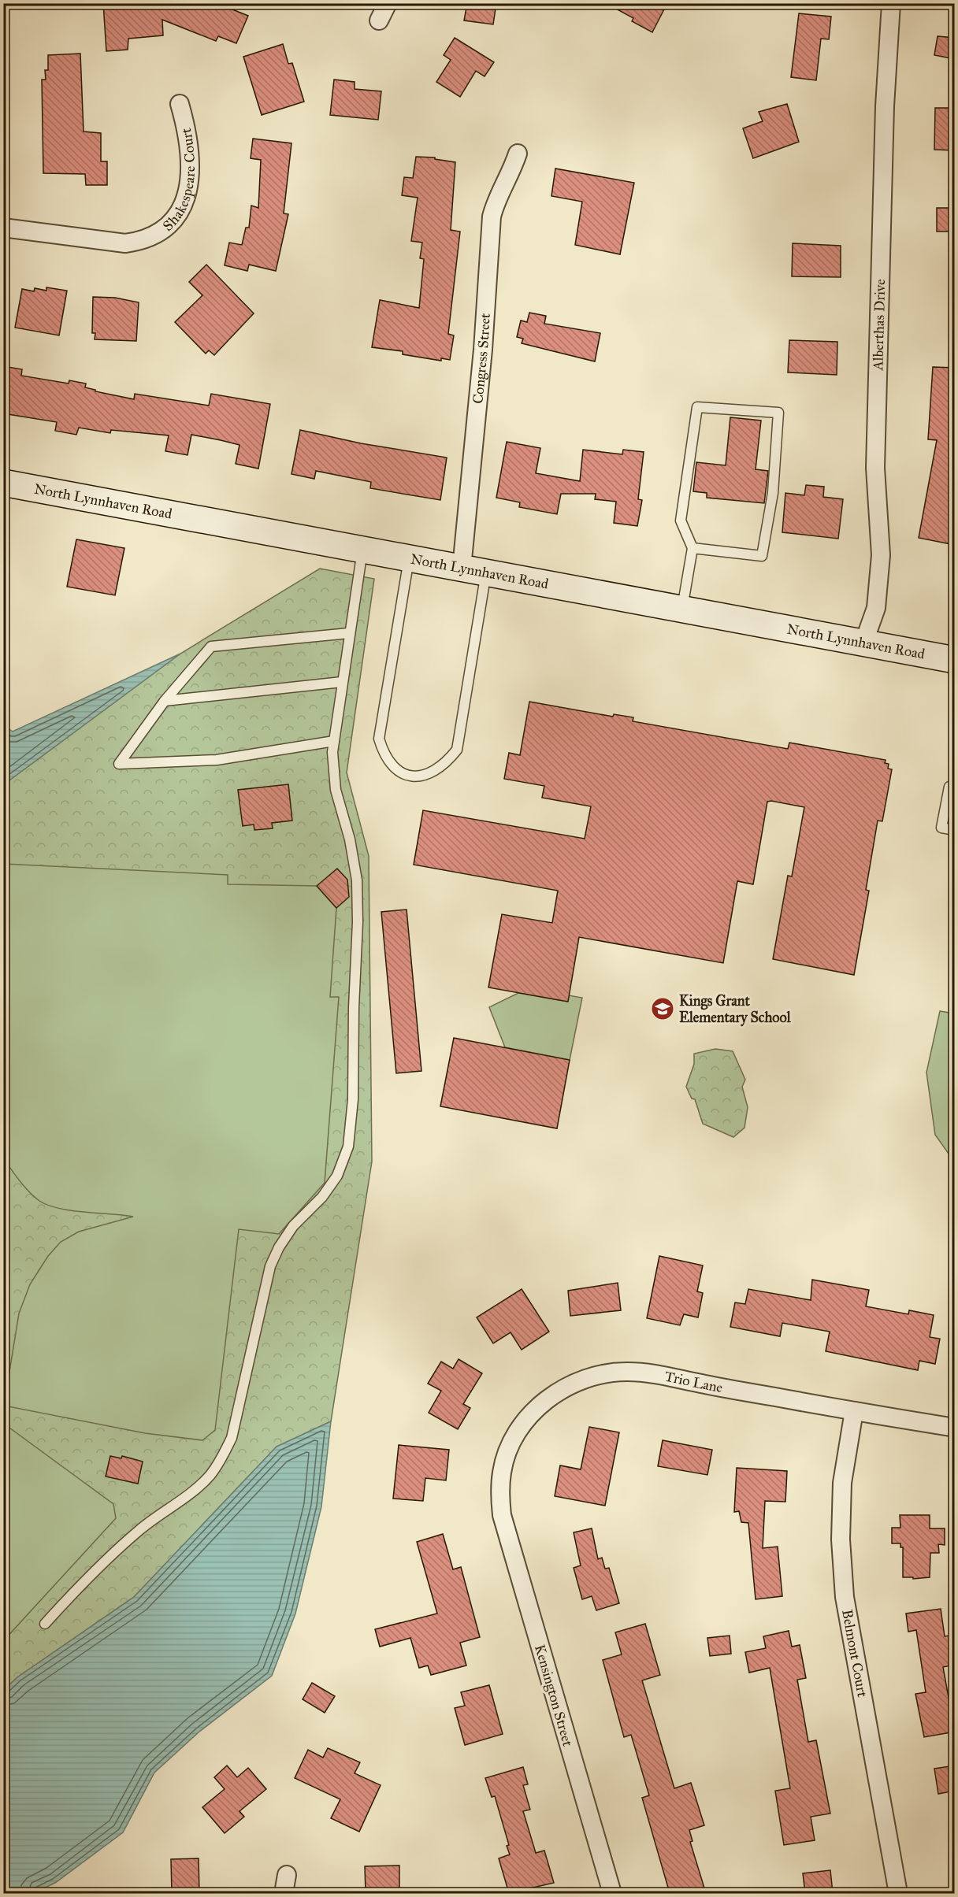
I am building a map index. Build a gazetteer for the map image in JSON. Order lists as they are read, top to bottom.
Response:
{
  "streets": {
    "street": [
      "Shakespeare Court",
      "Alberthas Drive",
      "Congress Street",
      "North Lynnhaven Road",
      "Trio Lane",
      "Belmont Court",
      "Kensington Street"
    ]
  },
  "crossings": [
    ["Alberthas Drive", "North Lynnhaven Road"],
    ["Congress Street", "North Lynnhaven Road"],
    ["Trio Lane", "Belmont Court"],
    ["Trio Lane", "Kensington Street"]
  ],
  "places": {
    "school or university": ["Kings Grant Elementary School"]
  }
}
